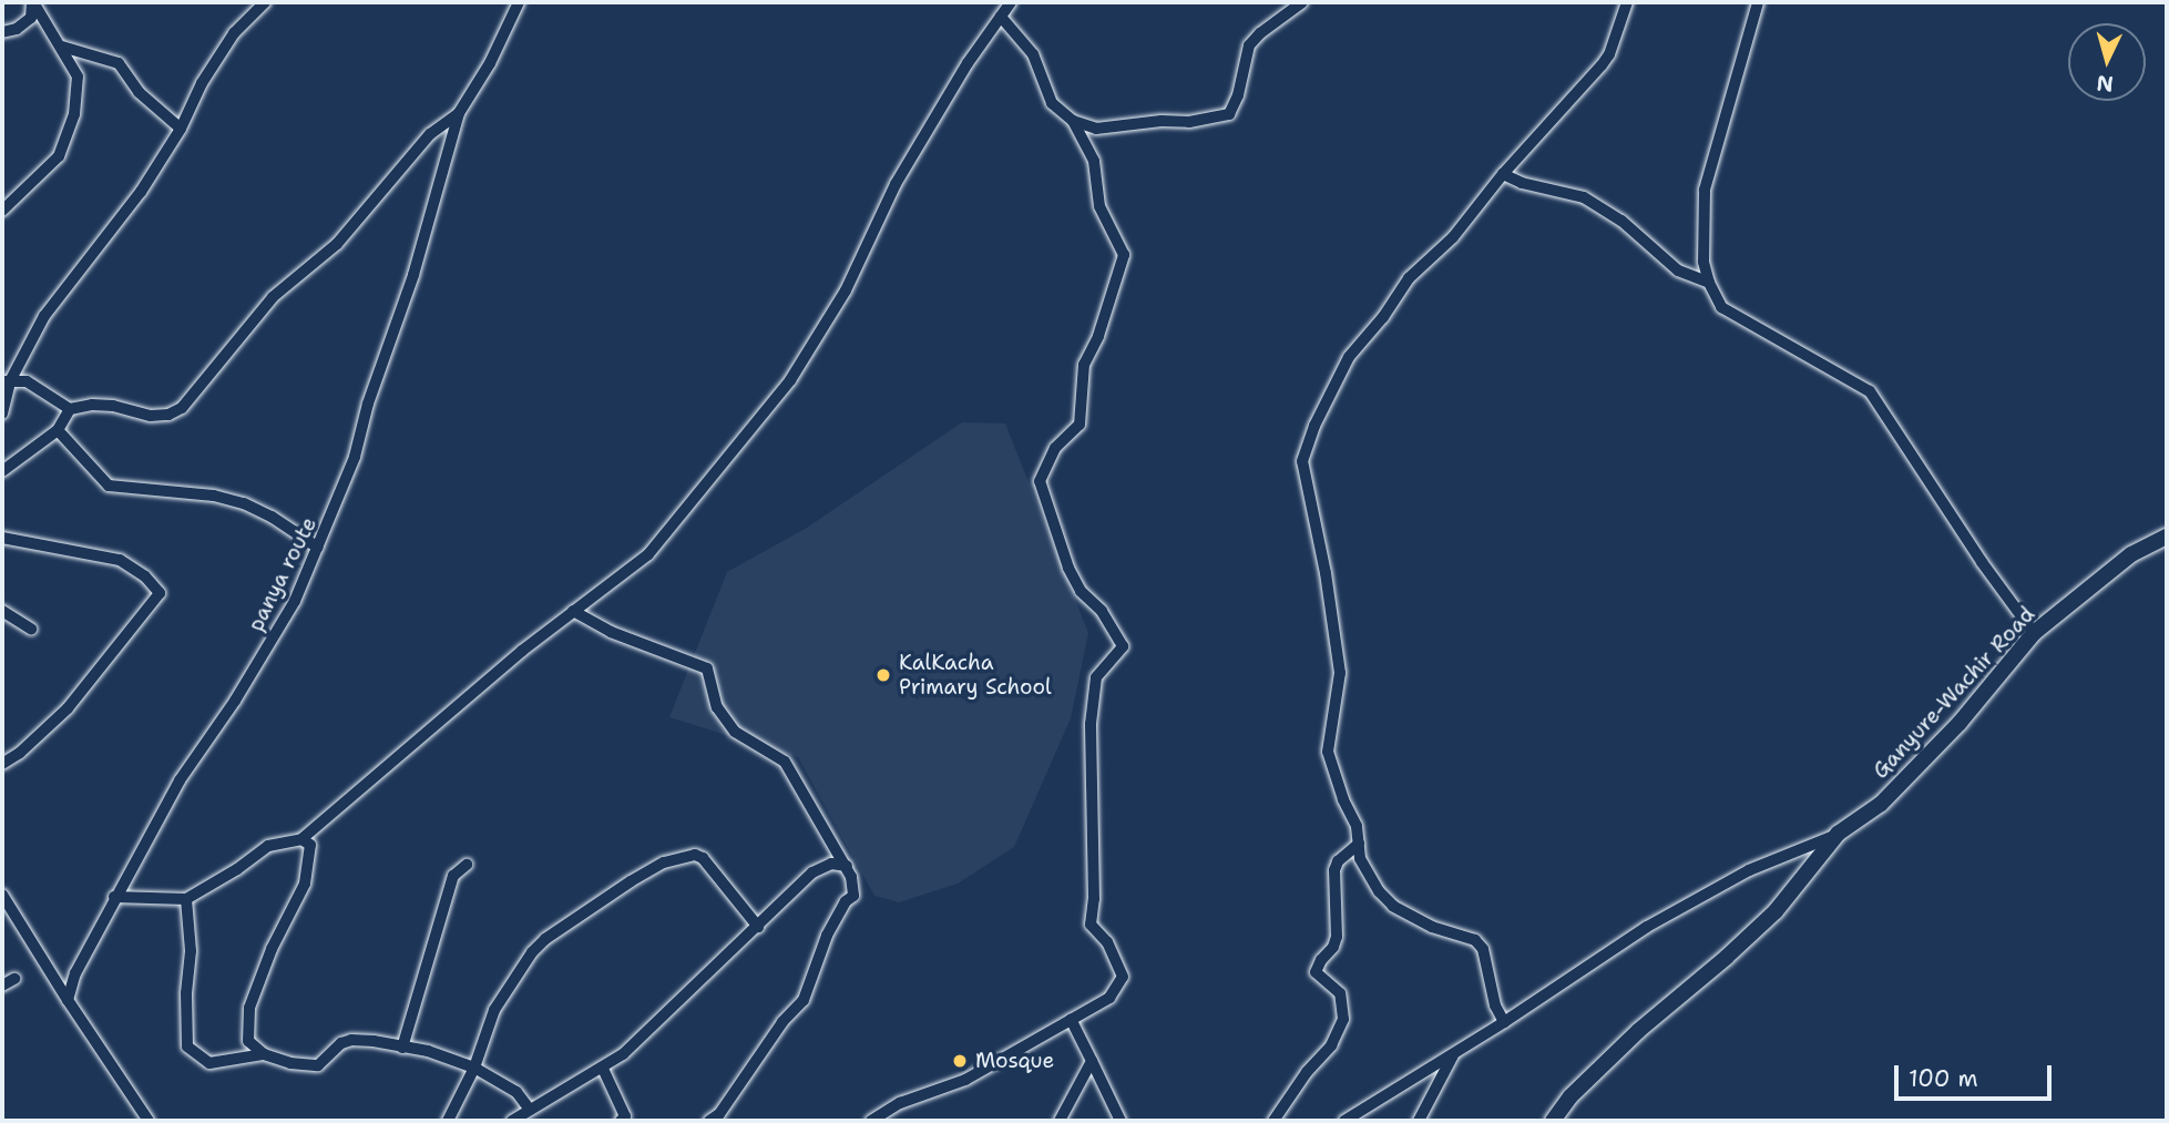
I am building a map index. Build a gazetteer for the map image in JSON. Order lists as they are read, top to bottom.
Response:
{
  "streets": {
    "street": ["panya route", "Ganyure-Wachir Road"]
  },
  "places": ["KalKacha Primary School", "Mosque"],
  "scale_bar": "100 m",
  "north": "bottom"
}
